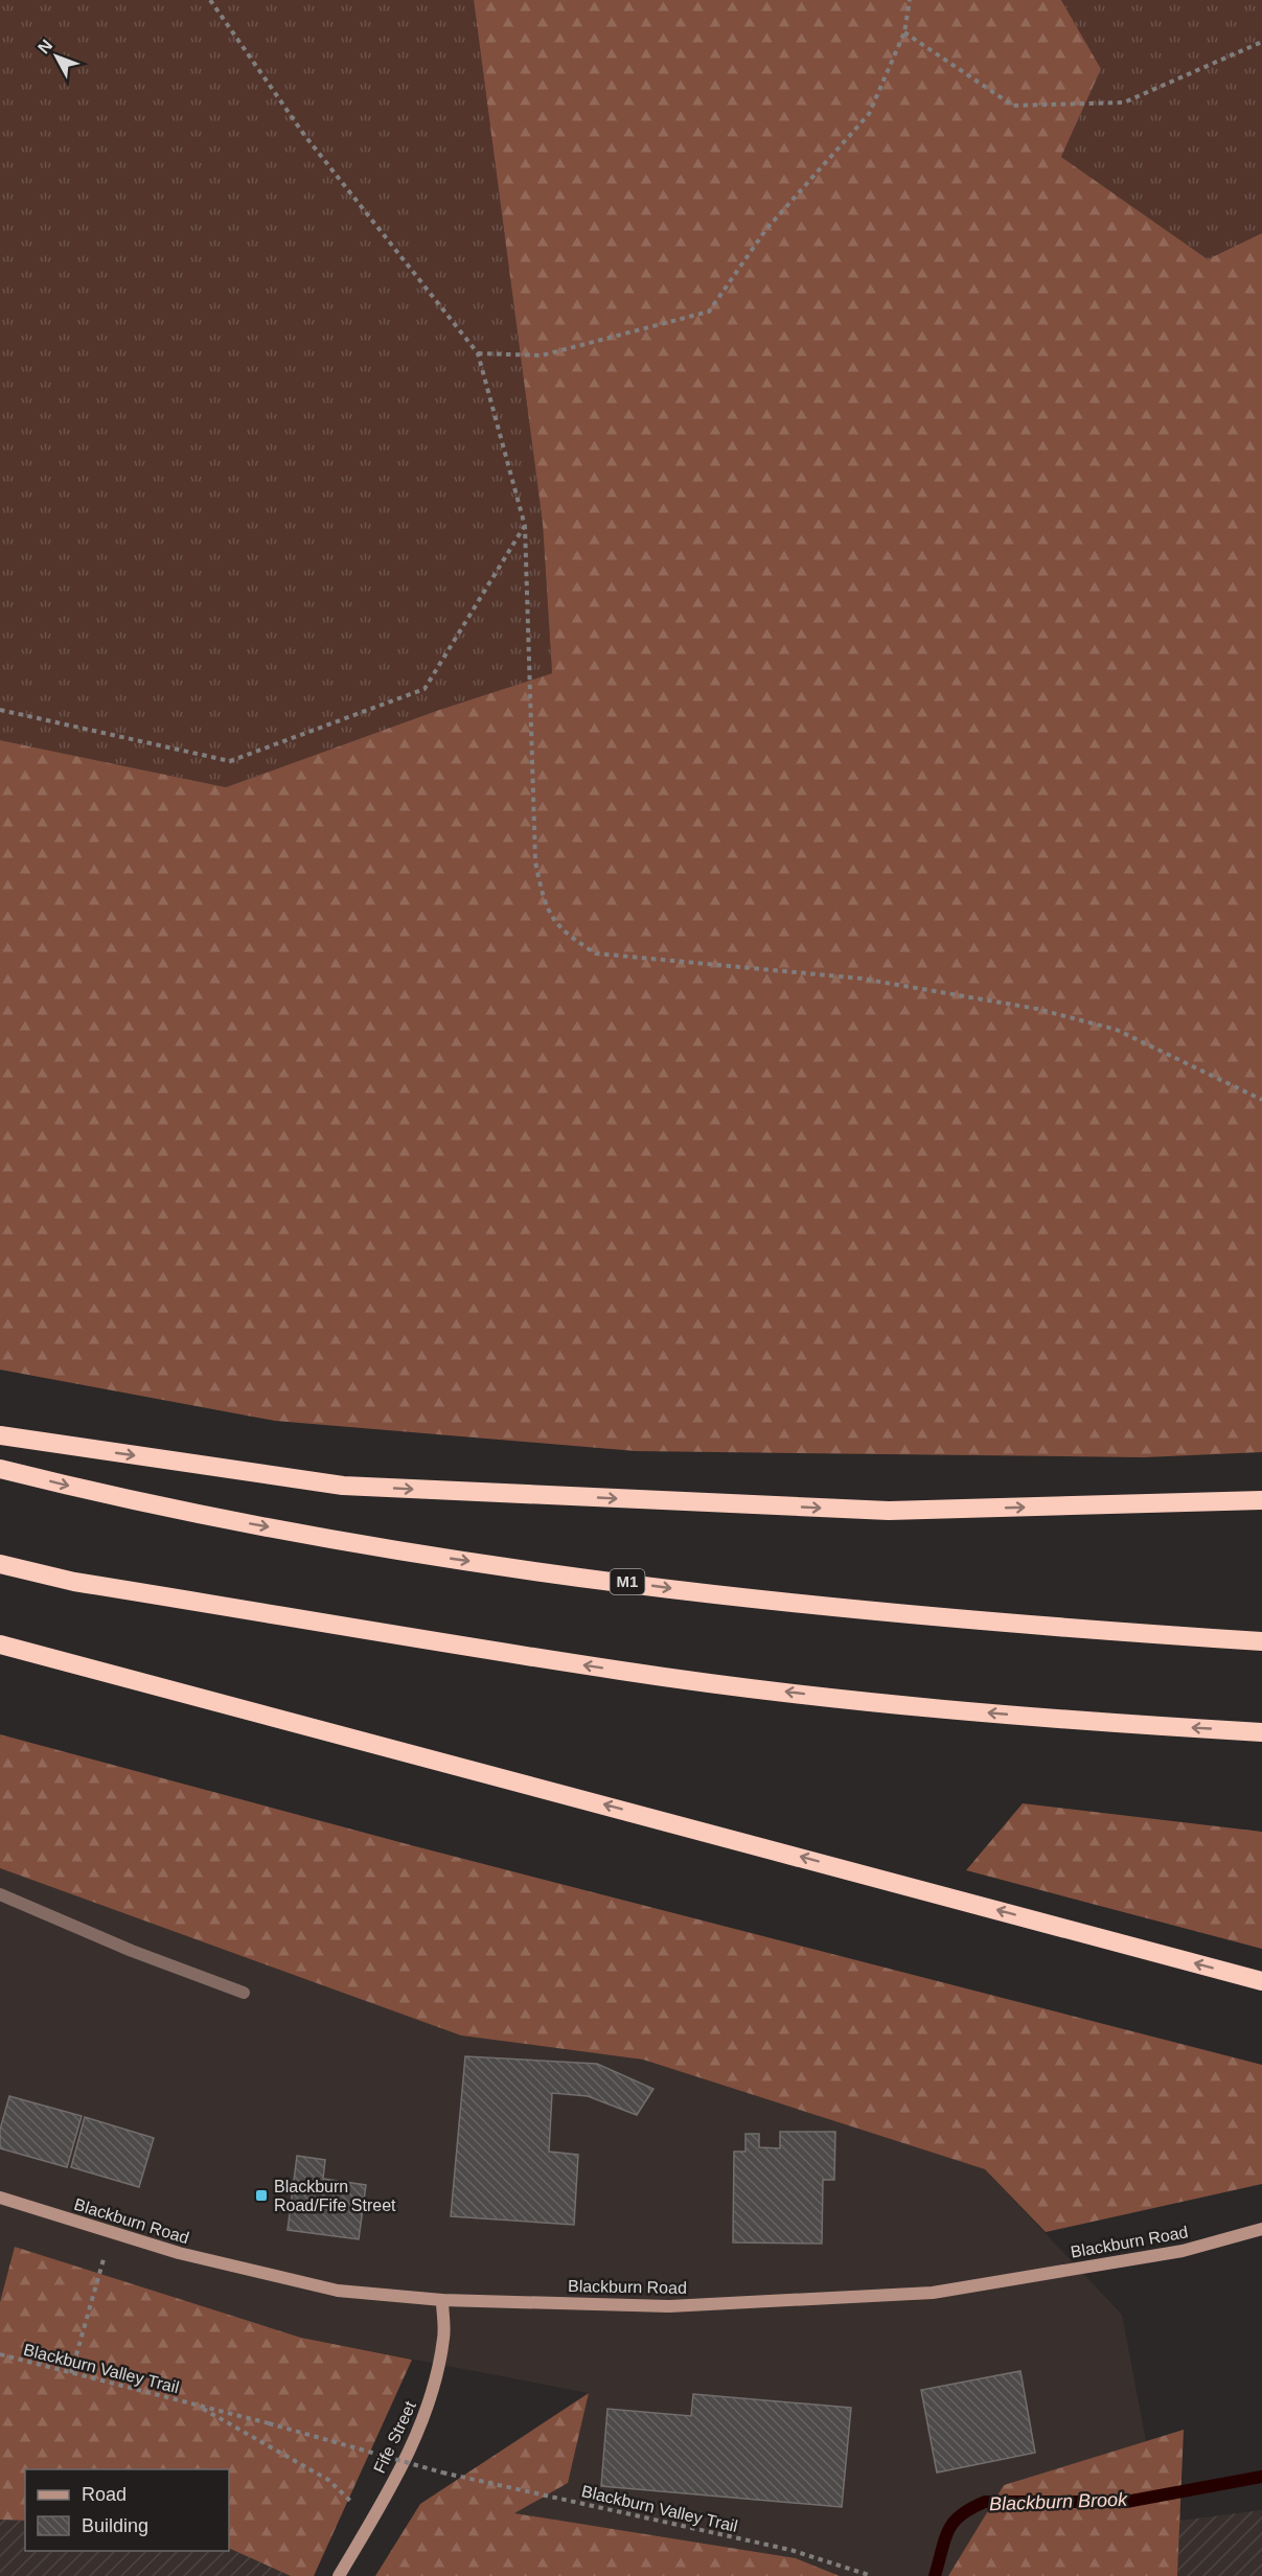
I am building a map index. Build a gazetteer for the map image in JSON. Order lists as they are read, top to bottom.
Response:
{
  "streets": {
    "highway": ["M1"],
    "street": ["Blackburn Road", "Fife Street"],
    "path": ["Blackburn Valley Trail"]
  },
  "crossings": [
    ["Blackburn Road", "Fife Street"]
  ],
  "water": ["Blackburn Brook"],
  "places": {
    "transit": ["Blackburn Road/Fife Street"]
  },
  "legend": ["Road", "Building"],
  "north": "top left"
}
